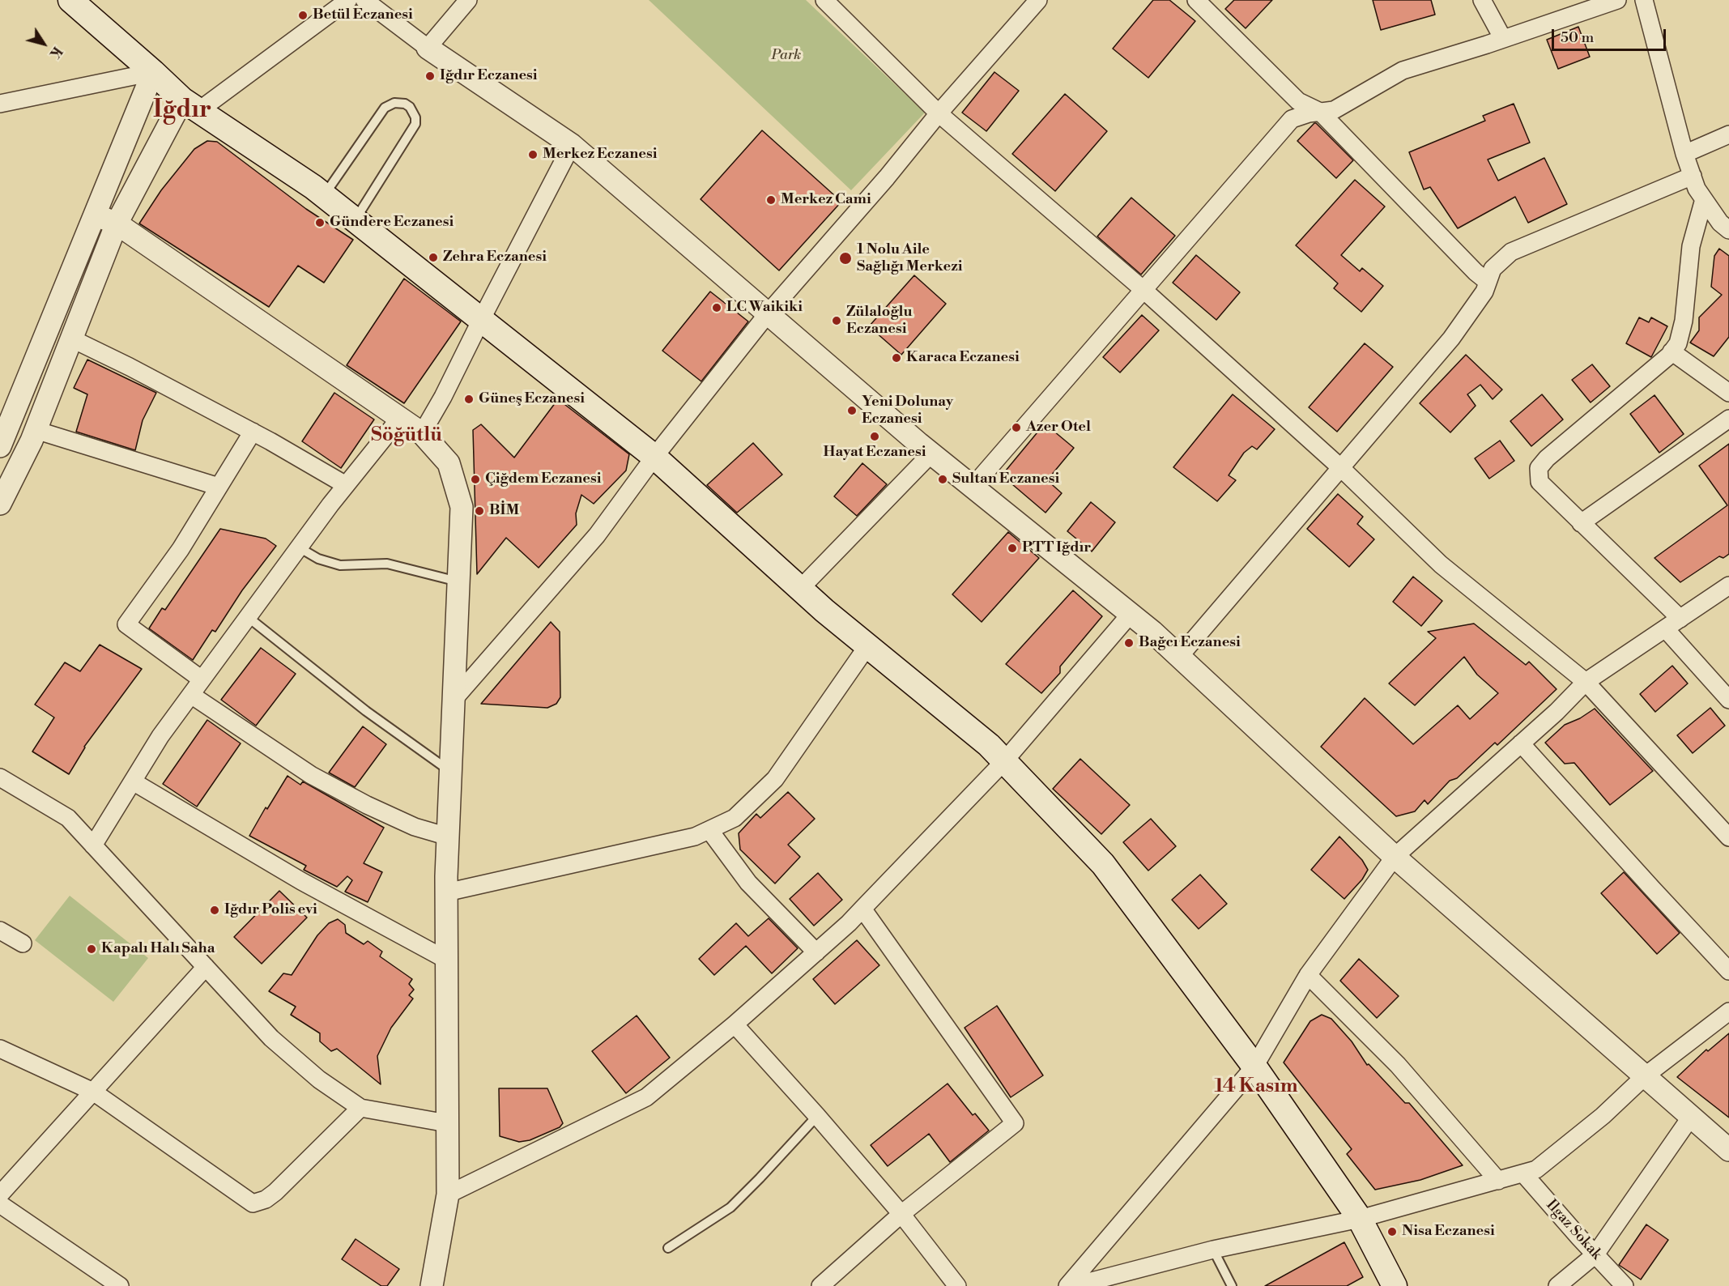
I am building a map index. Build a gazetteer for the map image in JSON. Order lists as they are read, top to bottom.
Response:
{
  "streets": {
    "street": ["Ilgaz Sokak"]
  },
  "districts": ["Iğdır", "Söğütlü", "14 Kasım"],
  "parks": ["Park"],
  "places": [
    "Betül Eczanesi",
    "Iğdır Eczanesi",
    "Merkez Eczanesi",
    "Merkez Cami",
    "Gündere Eczanesi",
    "Zehra Eczanesi",
    "1 Nolu Aile Sağlığı Merkezi",
    "LC Waikiki",
    "Zülaloğlu Eczanesi",
    "Karaca Eczanesi",
    "Güneş Eczanesi",
    "Yeni Dolunay Eczanesi",
    "Azer Otel",
    "Hayat Eczanesi",
    "Çiğdem Eczanesi",
    "Sultan Eczanesi",
    "BİM",
    "PTT Iğdır",
    "Bağcı Eczanesi",
    "Iğdır Polis evi",
    "Kapalı Halı Saha",
    "Nisa Eczanesi"
  ],
  "scale_bar": "50 m",
  "north": "bottom right"
}
